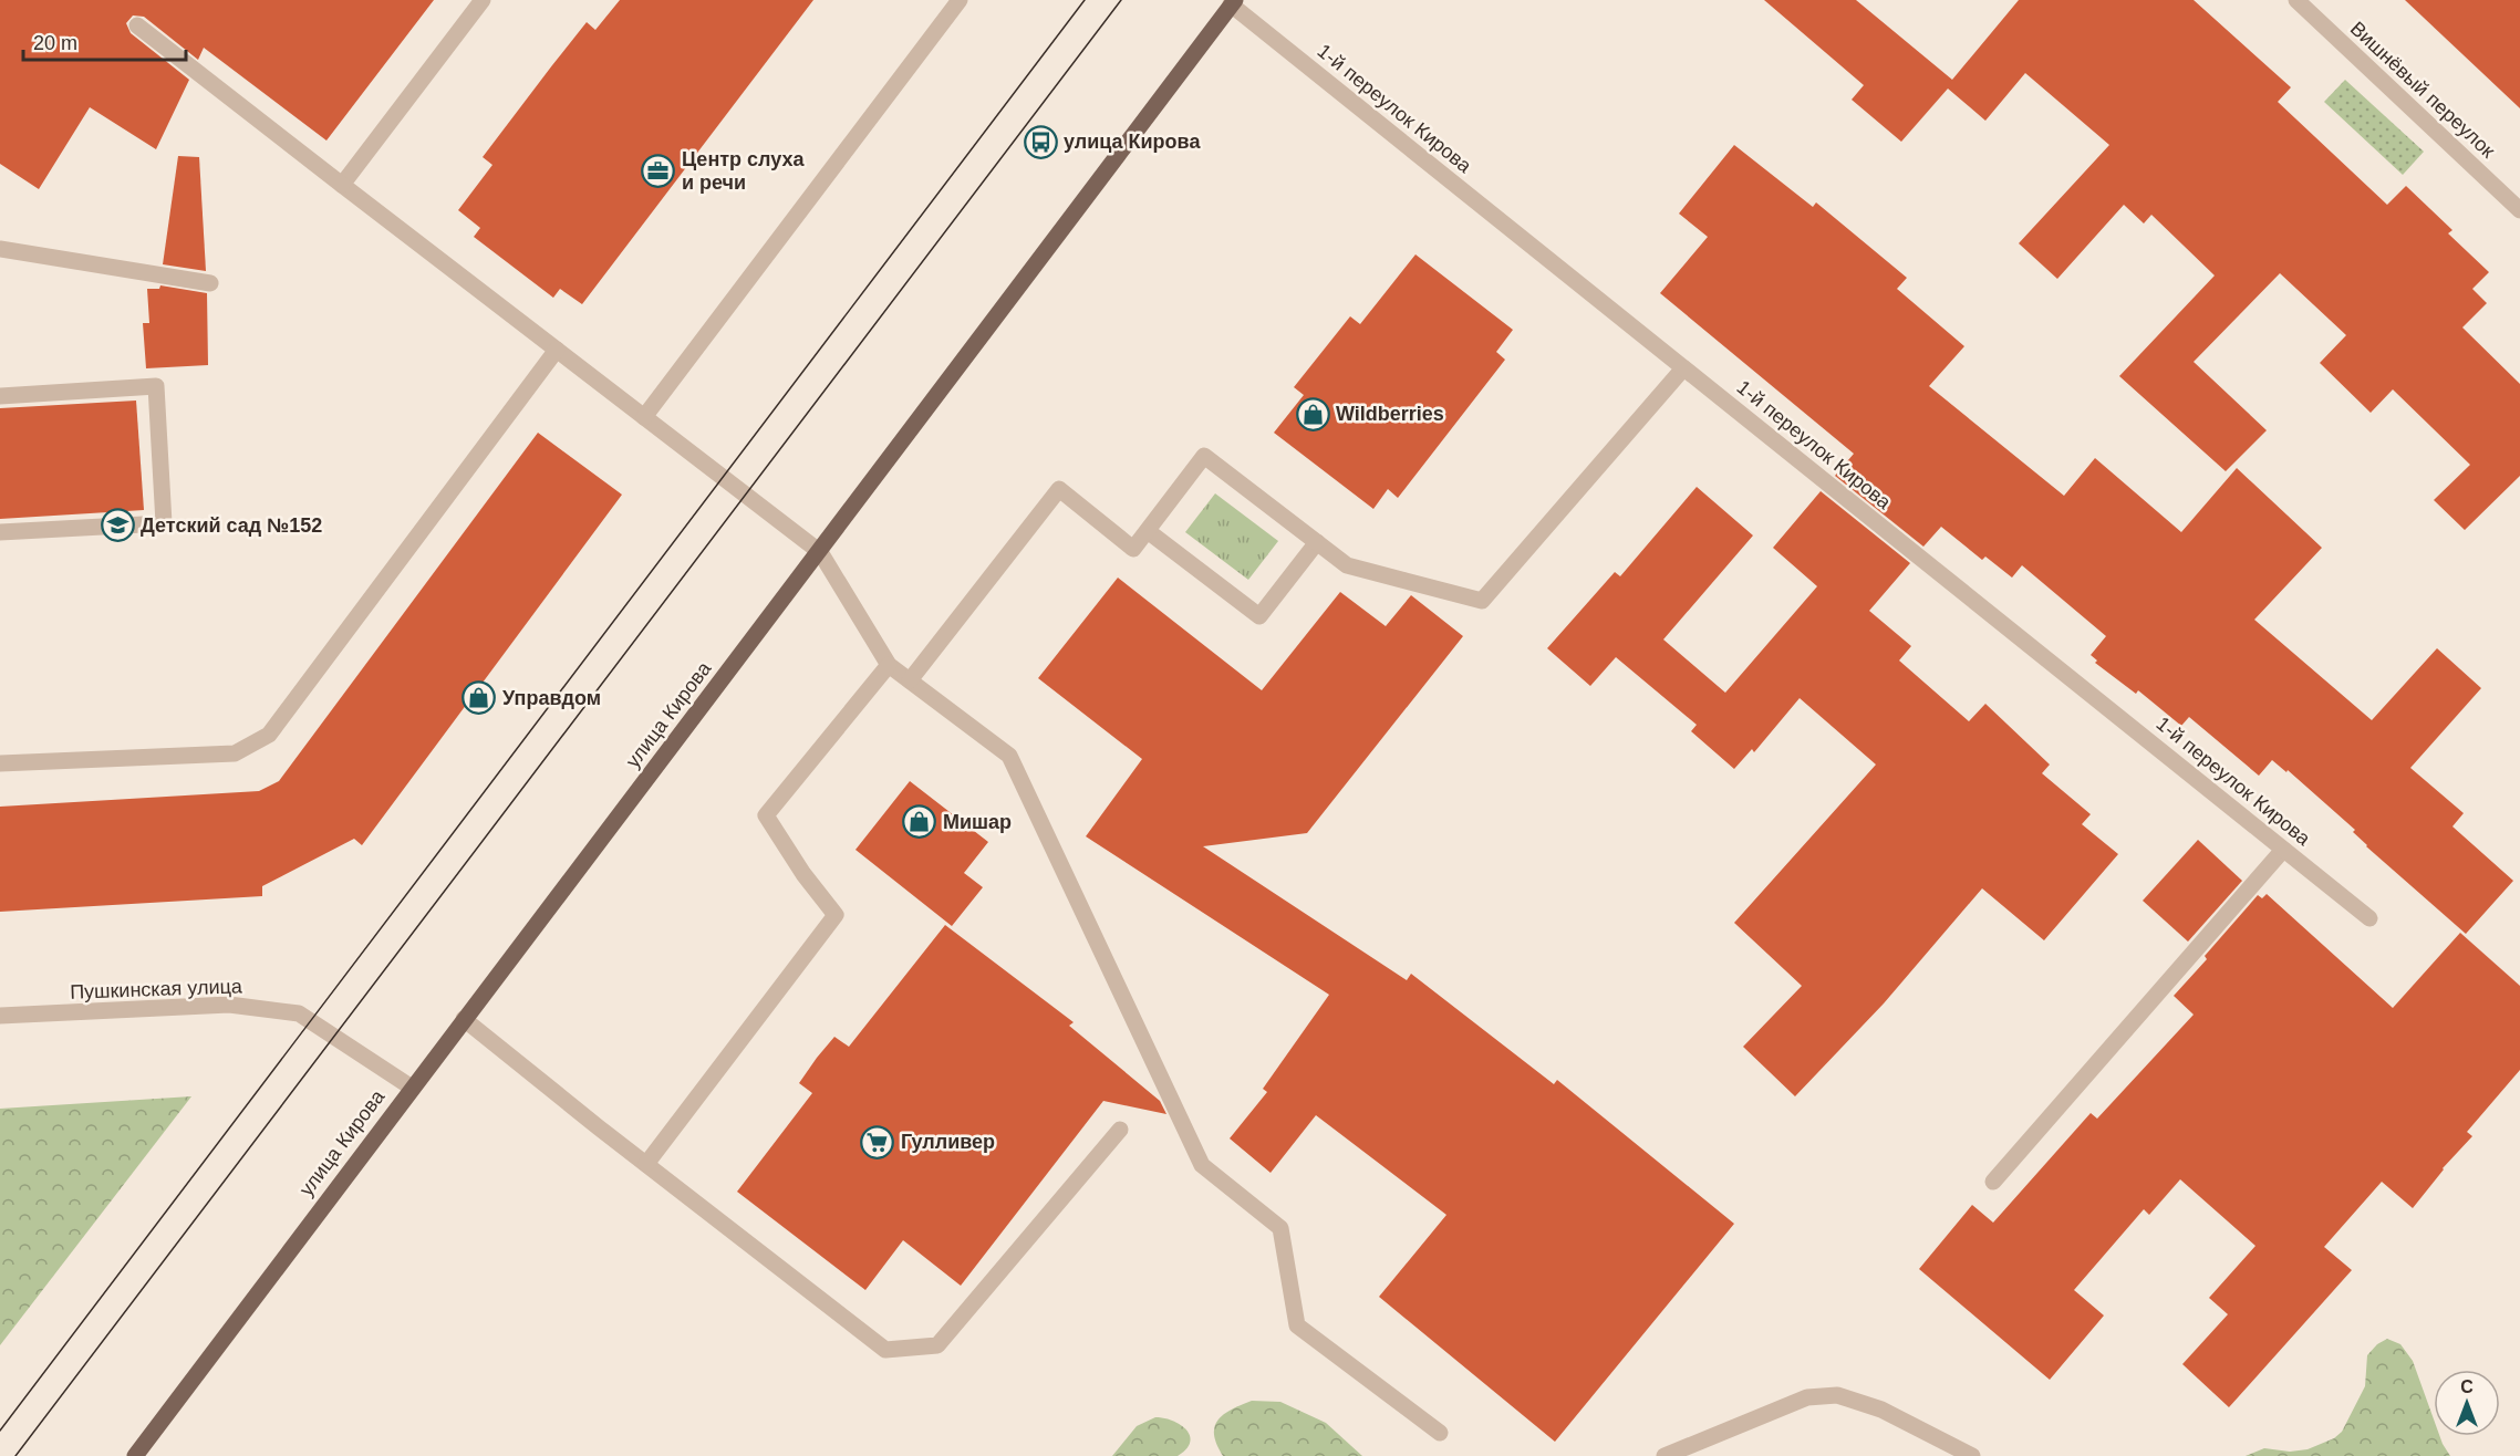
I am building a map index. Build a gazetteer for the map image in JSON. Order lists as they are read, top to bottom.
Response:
{
  "streets": {
    "main road": ["улица Кирова"],
    "street": ["Вишнёвый переулок", "1-й переулок Кирова", "Пушкинская улица"]
  },
  "crossings": [
    ["1-й переулок Кирова", "улица Кирова"],
    ["улица Кирова", "Пушкинская улица"]
  ],
  "places": {
    "bus stop": ["улица Кирова"],
    "office": ["Центр слуха и речи"],
    "shop": ["Wildberries", "Управдом", "Мишар"],
    "school or university": ["Детский сад №152"],
    "supermarket": ["Гулливер"]
  },
  "scale_bar": "20 m",
  "north": "top"
}
